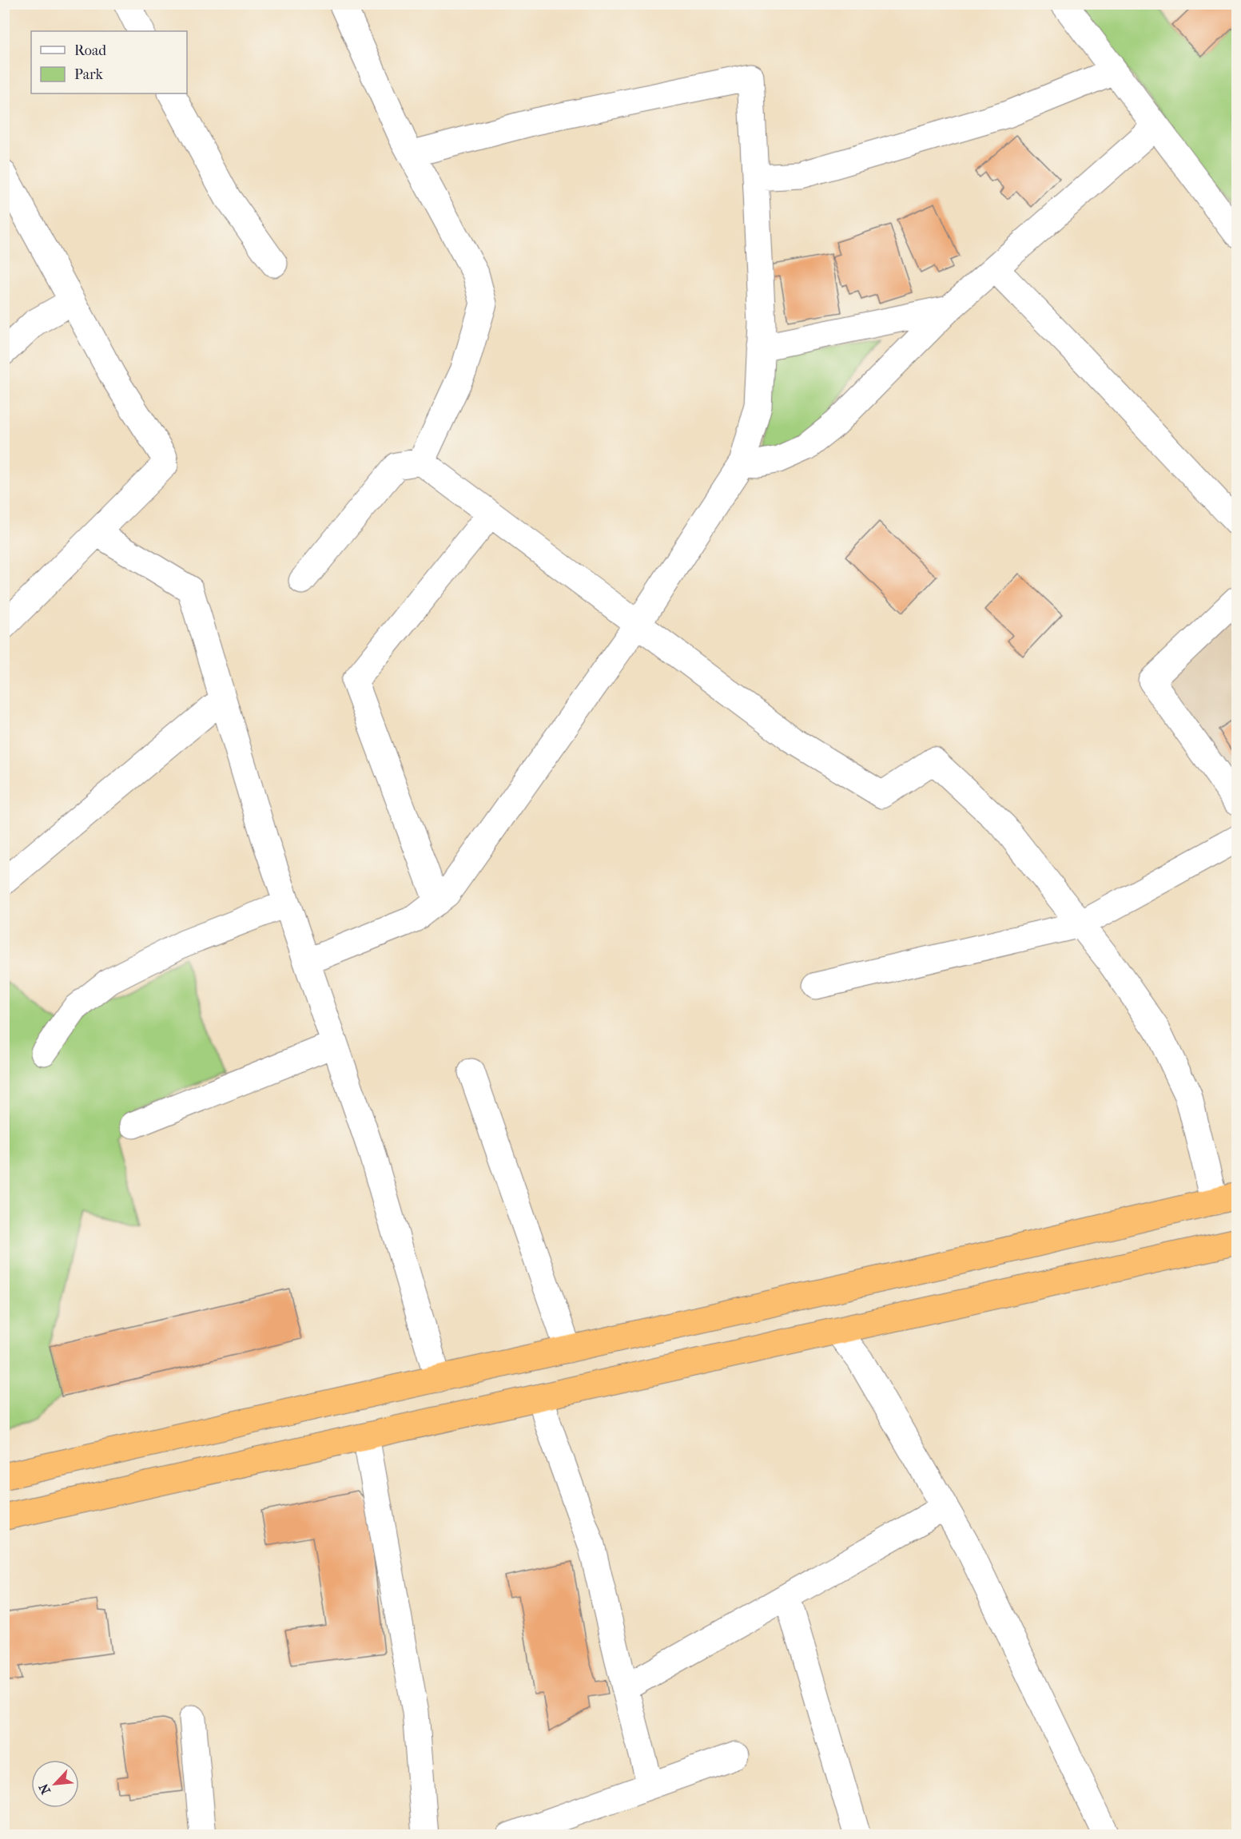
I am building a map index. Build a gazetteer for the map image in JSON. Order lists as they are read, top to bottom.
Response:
{
  "legend": ["Road", "Park"],
  "north": "bottom left"
}
